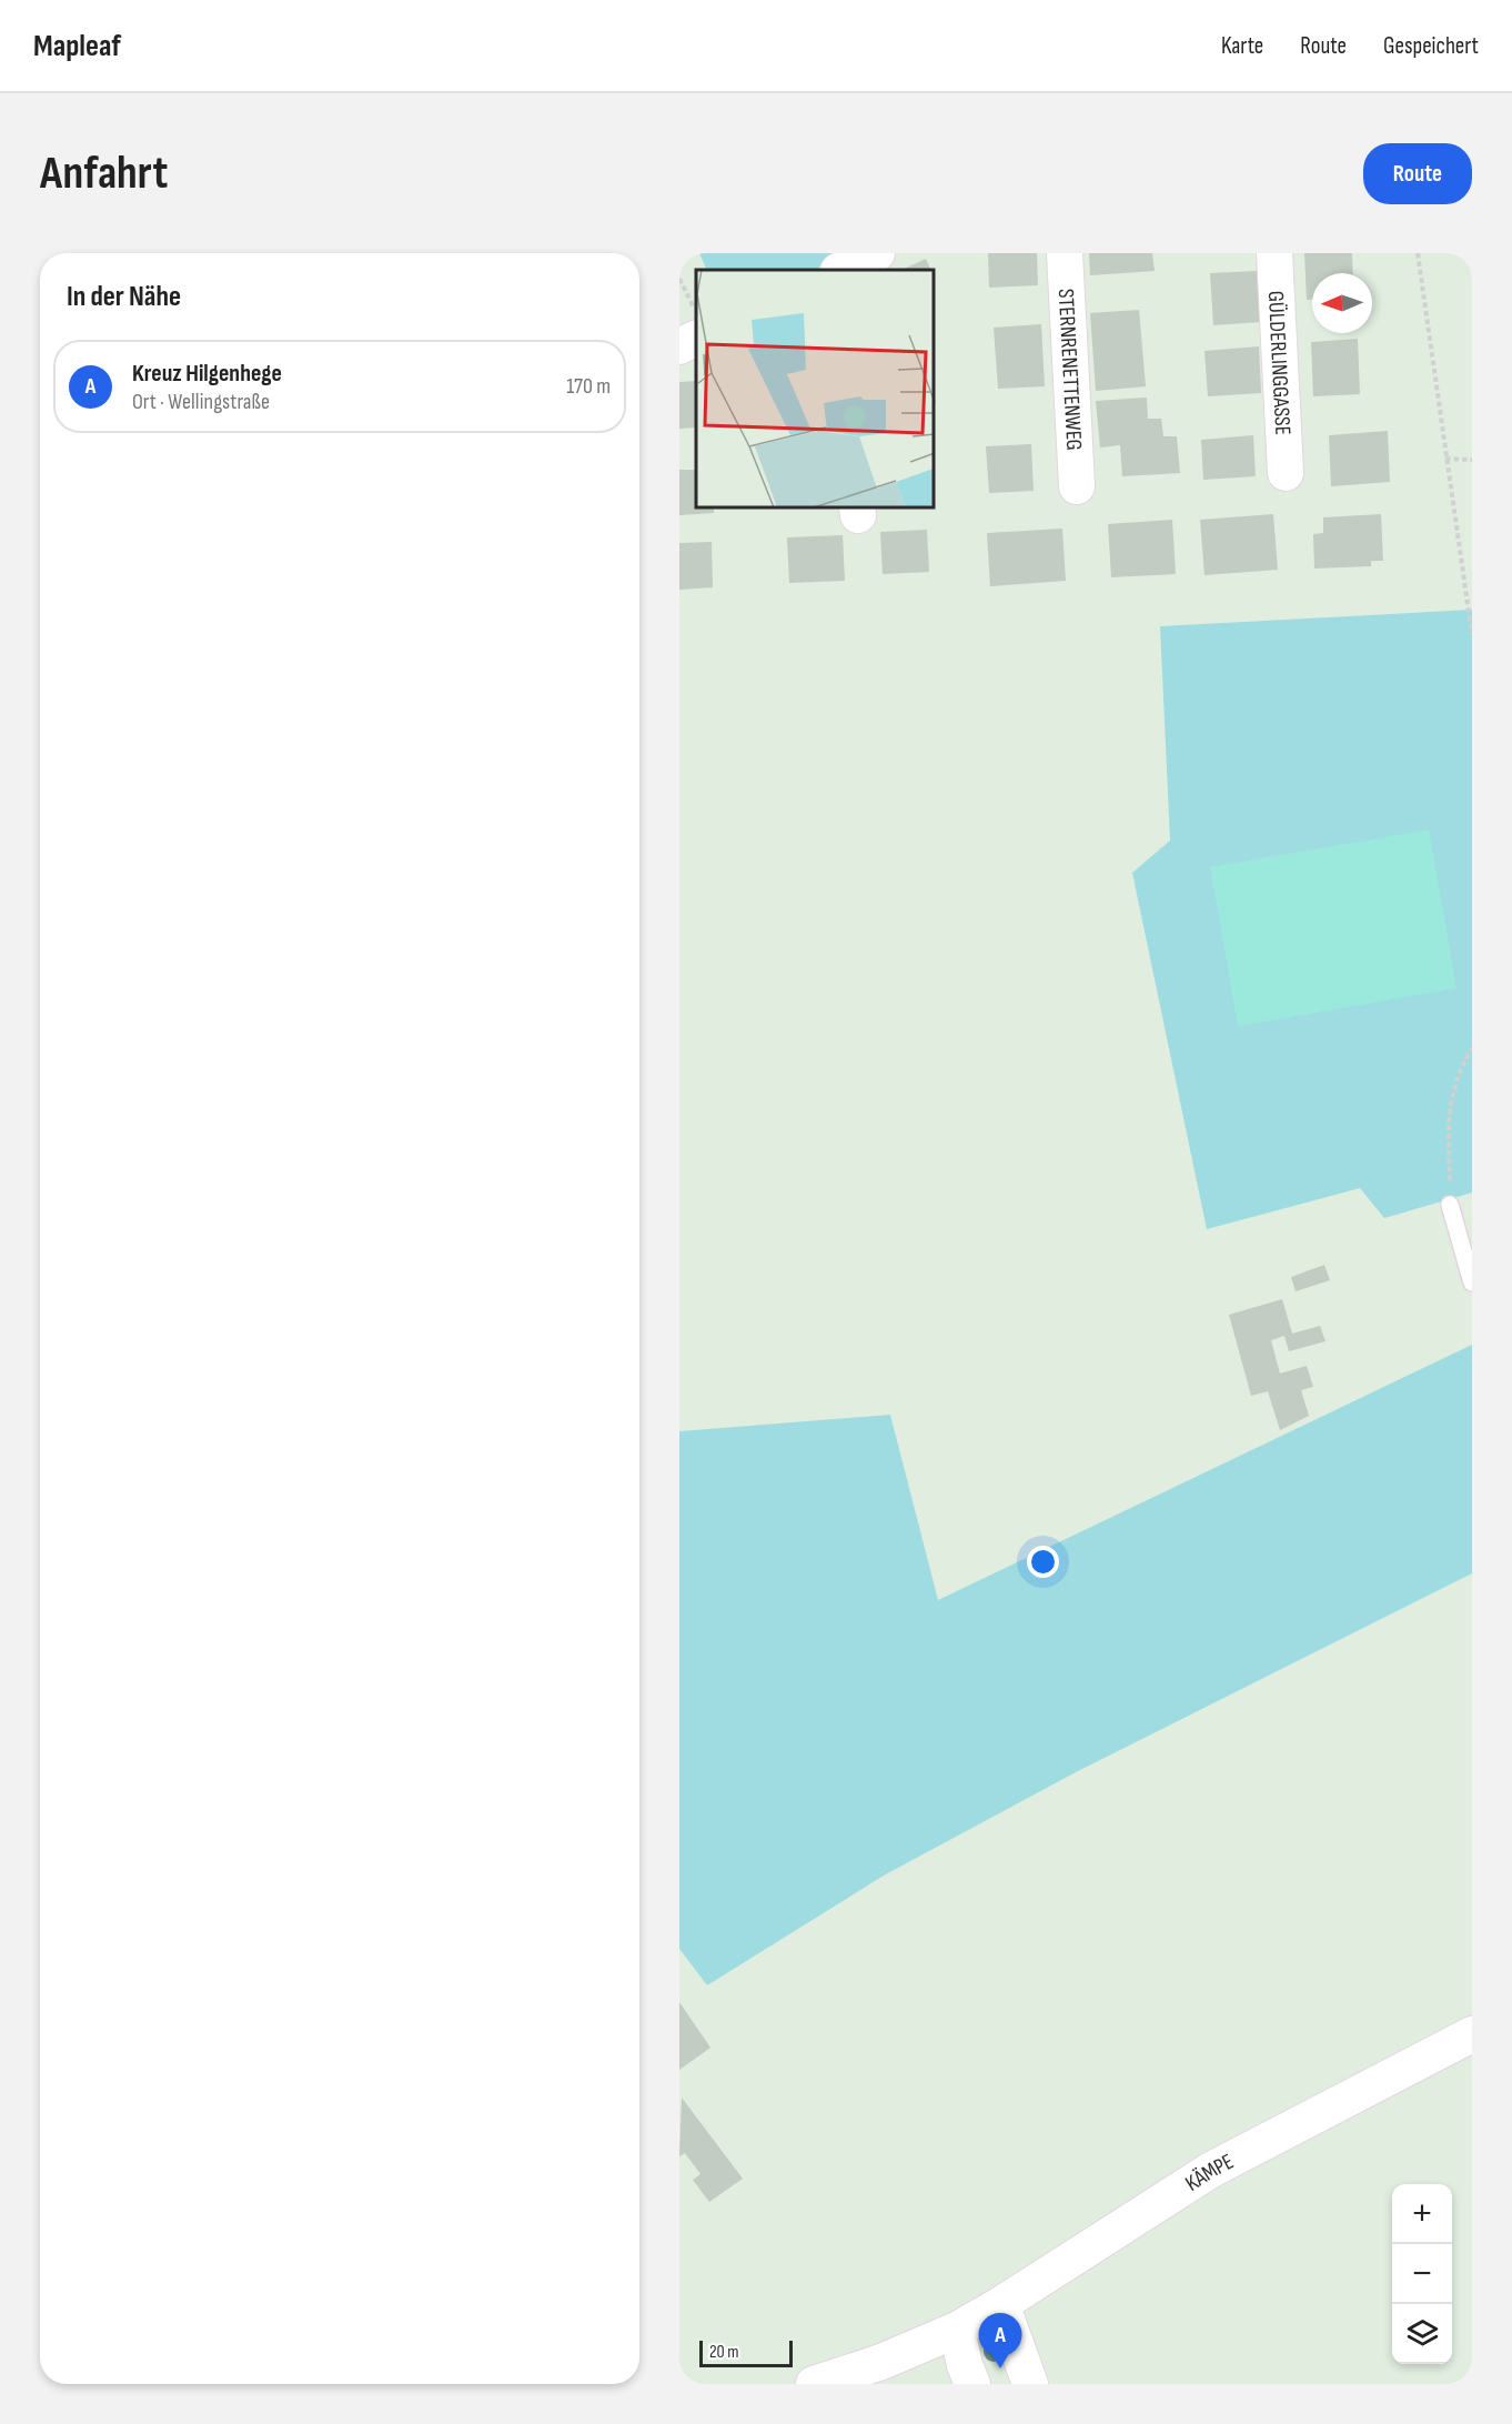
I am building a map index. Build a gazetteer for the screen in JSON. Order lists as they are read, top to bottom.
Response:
{
  "streets": {
    "street": ["GÜLDERLINGGASSE", "STERNRENETTENWEG", "KÄMPE"]
  },
  "scale_bar": "20 m",
  "north": "left",
  "page": {
    "header": "Mapleaf",
    "nav": ["Karte", "Route", "Gespeichert"],
    "buttons": "Route",
    "title": "Anfahrt",
    "heading": "In der Nähe",
    "list": [
      {
        "mark": "A",
        "name": "Kreuz Hilgenhege",
        "note": "Ort · Wellingstraße",
        "value": "170 m"
      }
    ],
    "map_buttons": ["+", "−"],
    "pins": "A",
    "scale": "20 m"
  }
}
